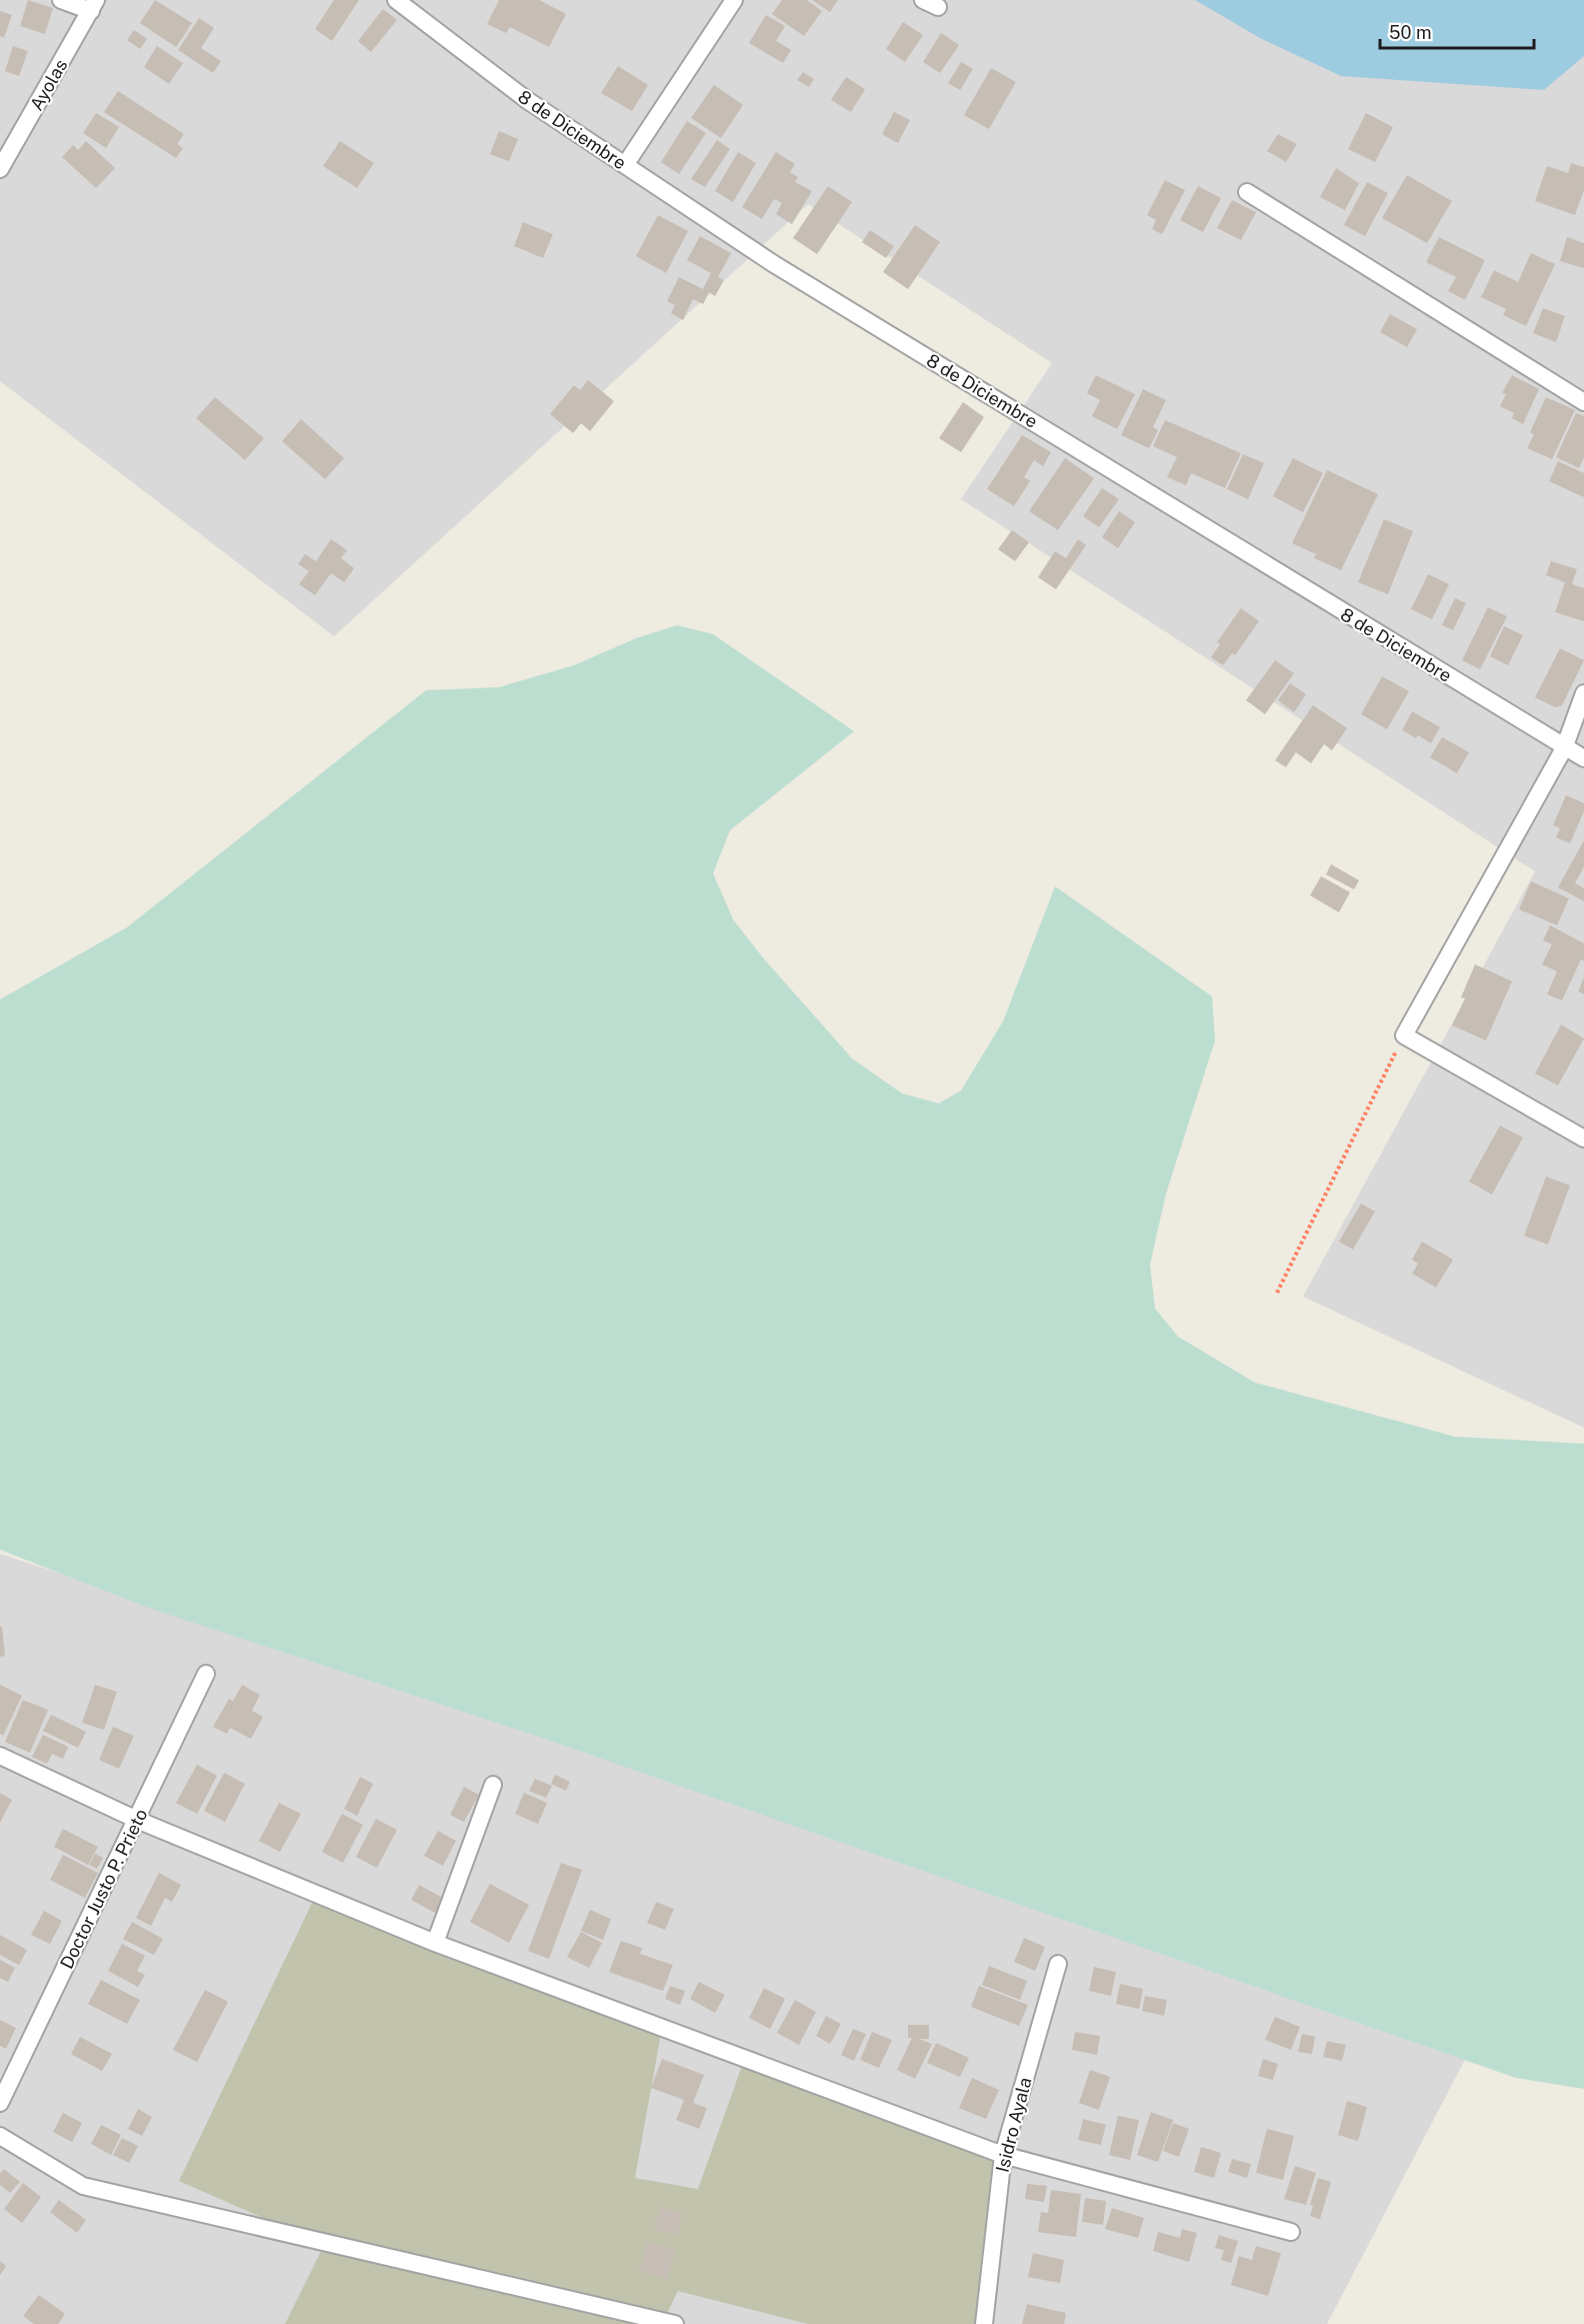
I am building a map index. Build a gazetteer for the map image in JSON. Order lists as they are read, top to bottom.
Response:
{
  "streets": {
    "street": [
      "Ayolas",
      "8 de Diciembre",
      "Doctor Justo P. Prieto",
      "Isidro Ayala"
    ]
  },
  "scale_bar": "50 m"
}
